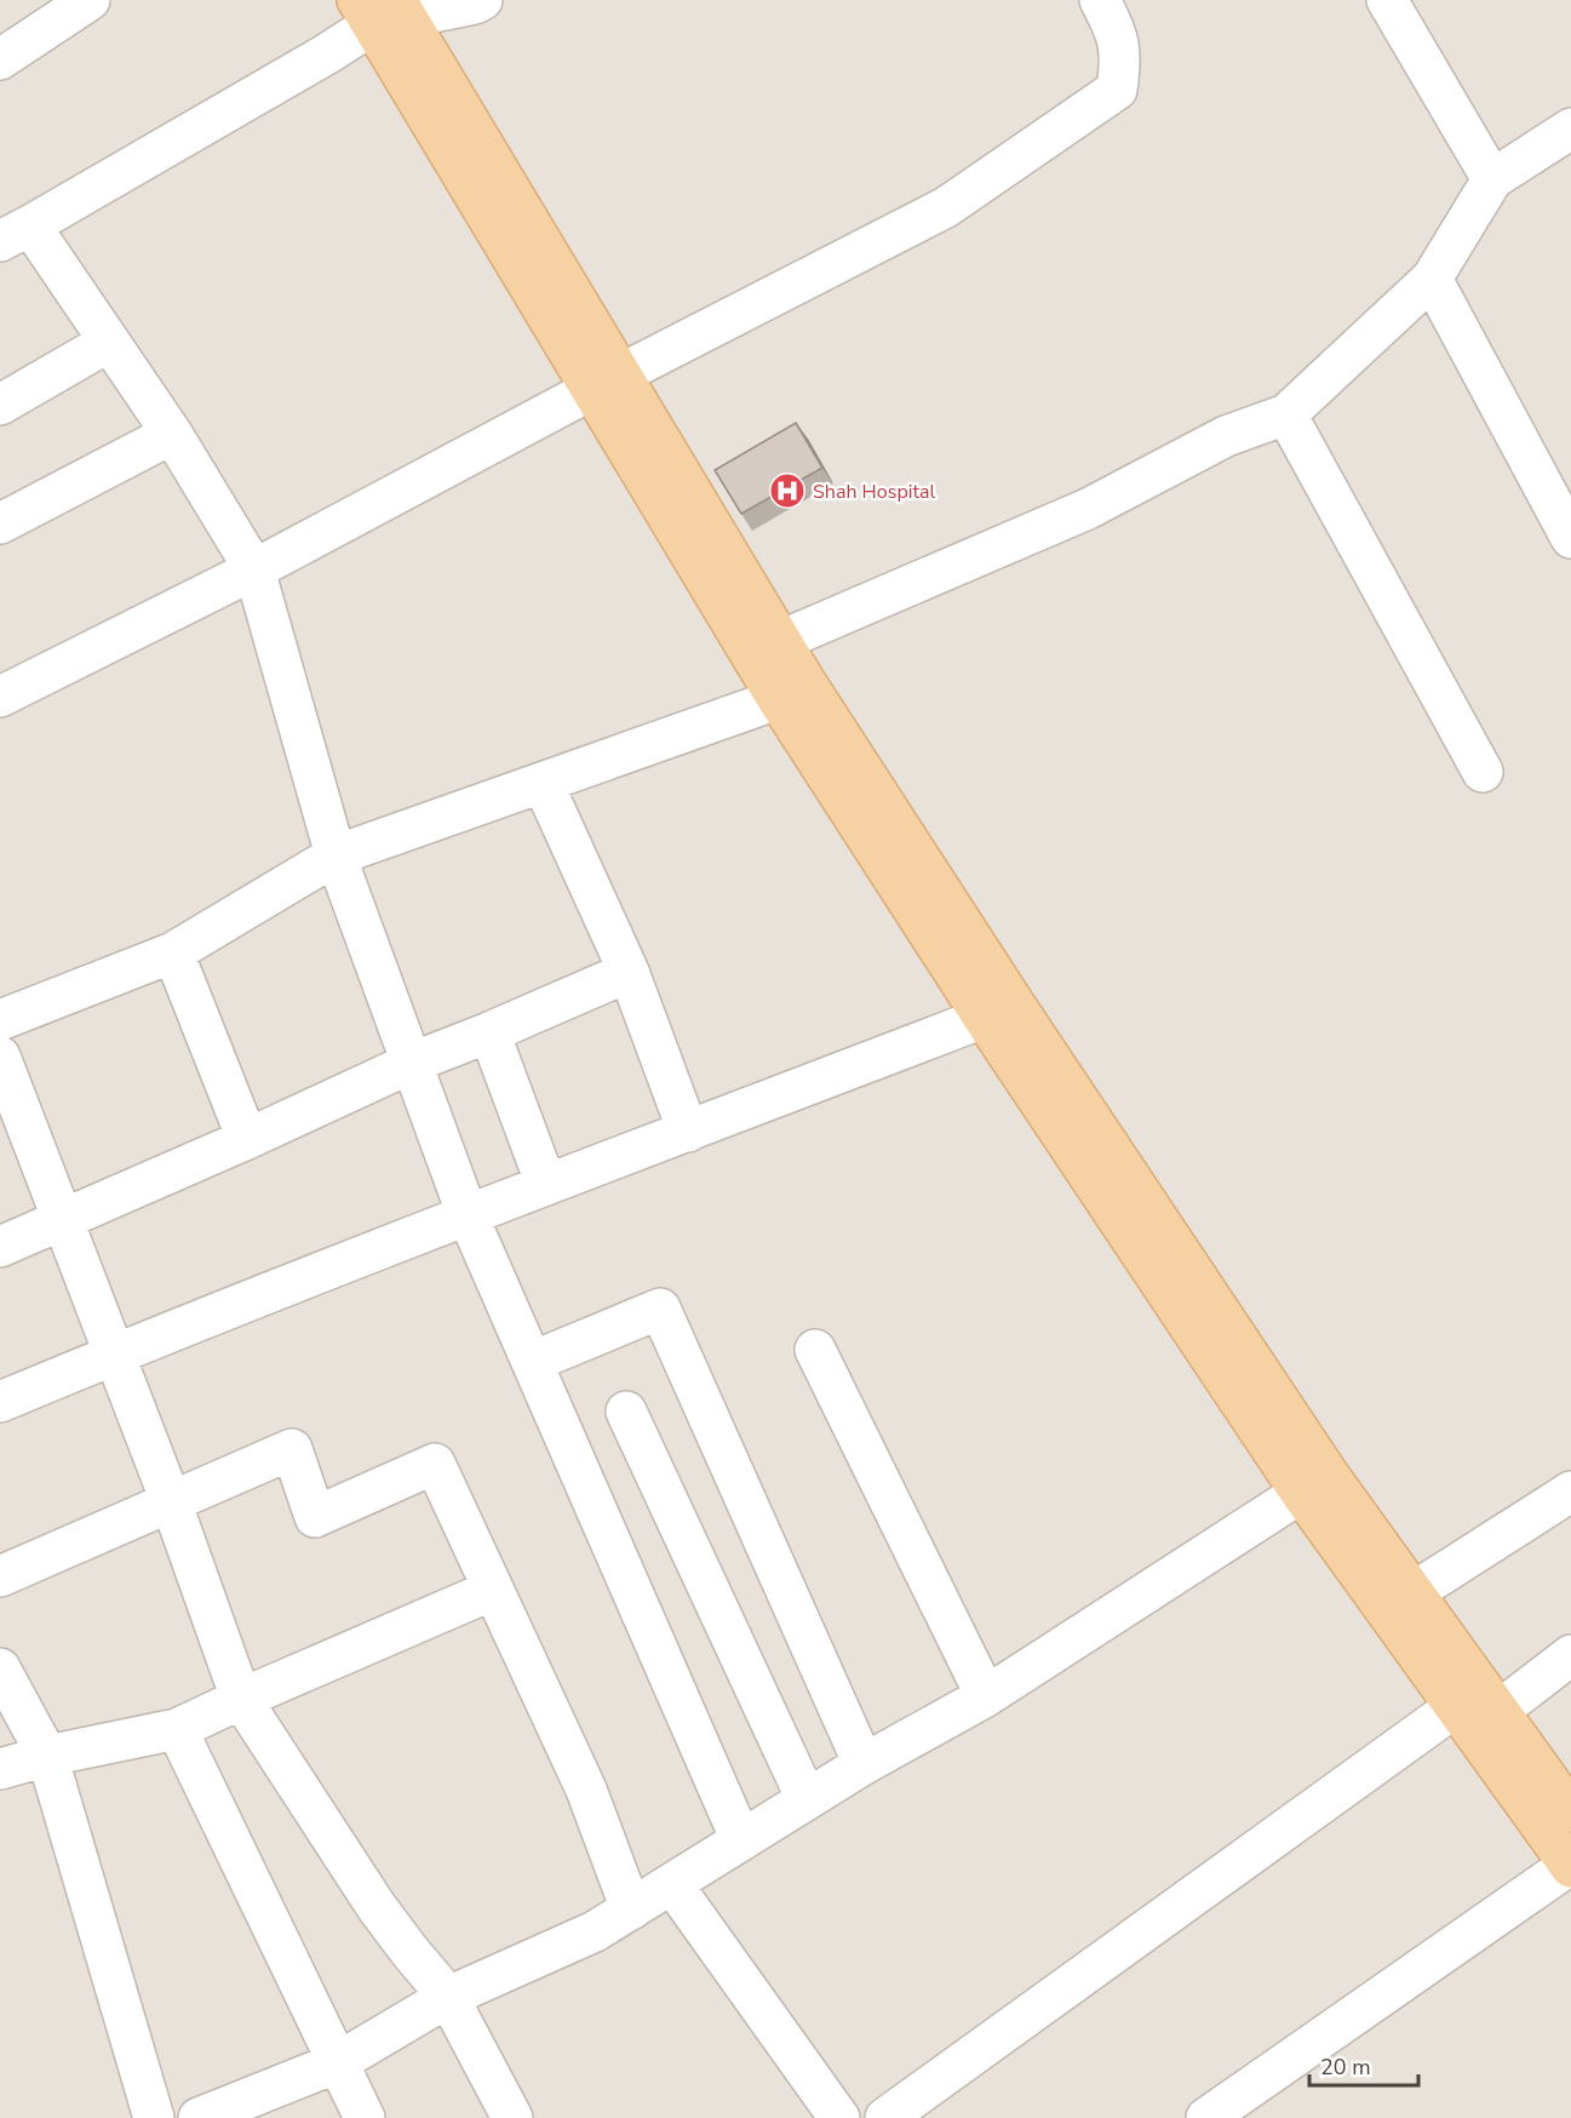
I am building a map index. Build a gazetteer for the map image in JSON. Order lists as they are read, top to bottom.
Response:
{
  "places": {
    "hospital": ["Shah Hospital"]
  },
  "scale_bar": "20 m"
}
